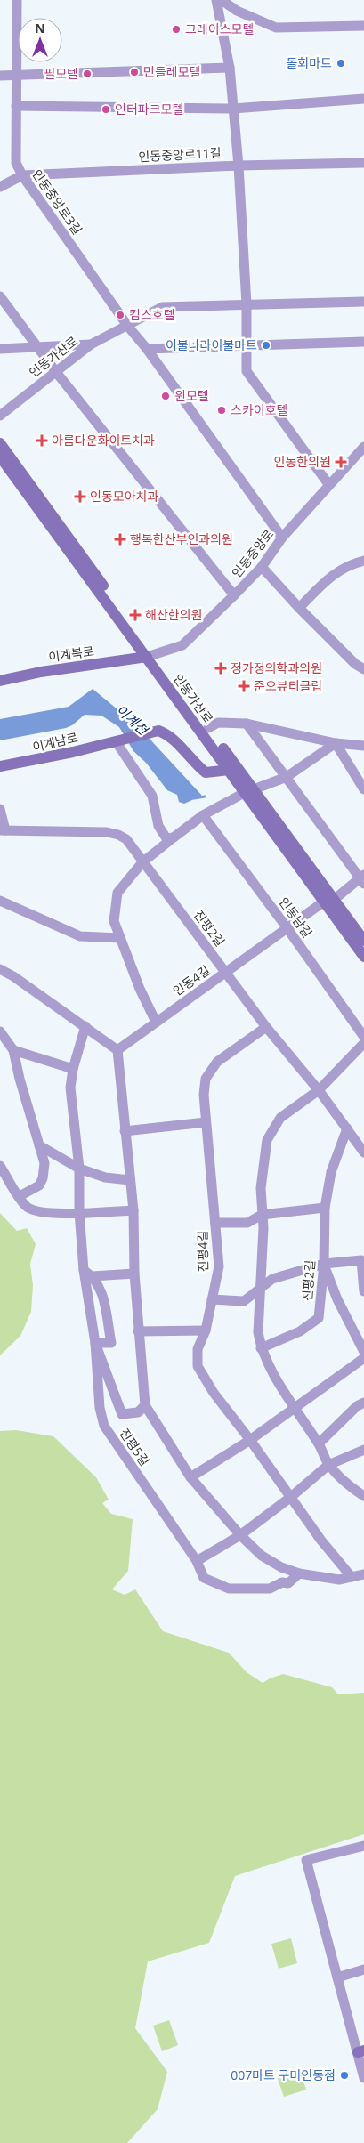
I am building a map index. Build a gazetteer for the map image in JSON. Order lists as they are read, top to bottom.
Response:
{
  "streets": {
    "main road": ["인동가산로", "이계북로", "이계남로"],
    "street": [
      "인동중앙로11길",
      "인동중앙로3길",
      "인동중앙로",
      "인동남길",
      "진평2길",
      "인동4길",
      "진평4길",
      "진평5길"
    ]
  },
  "crossings": [
    ["인동중앙로11길", "인동중앙로3길"],
    ["인동중앙로3길", "인동가산로"],
    ["인동중앙로3길", "인동중앙로"],
    ["인동가산로", "인동중앙로"],
    ["인동가산로", "이계북로"],
    ["인동가산로", "이계남로"],
    ["인동가산로", "인동4길"],
    ["인동중앙로", "이계북로"],
    ["인동남길", "인동4길"],
    ["진평2길", "인동4길"],
    ["진평2길", "진평4길"]
  ],
  "water": ["이계천"],
  "places": {
    "other": [
      "그레이스모텔",
      "돌회마트",
      "민들레모텔",
      "필모텔",
      "인터파크모텔",
      "킴스호텔",
      "이불나라이불마트",
      "윈모텔",
      "스카이호텔",
      "007마트 구미인동점"
    ],
    "health": [
      "아름다운화이트치과",
      "인동한의원",
      "인동모아치과",
      "행복한산부인과의원",
      "해산한의원",
      "정가정의학과의원",
      "준오뷰티클럽"
    ]
  },
  "north": "top"
}
